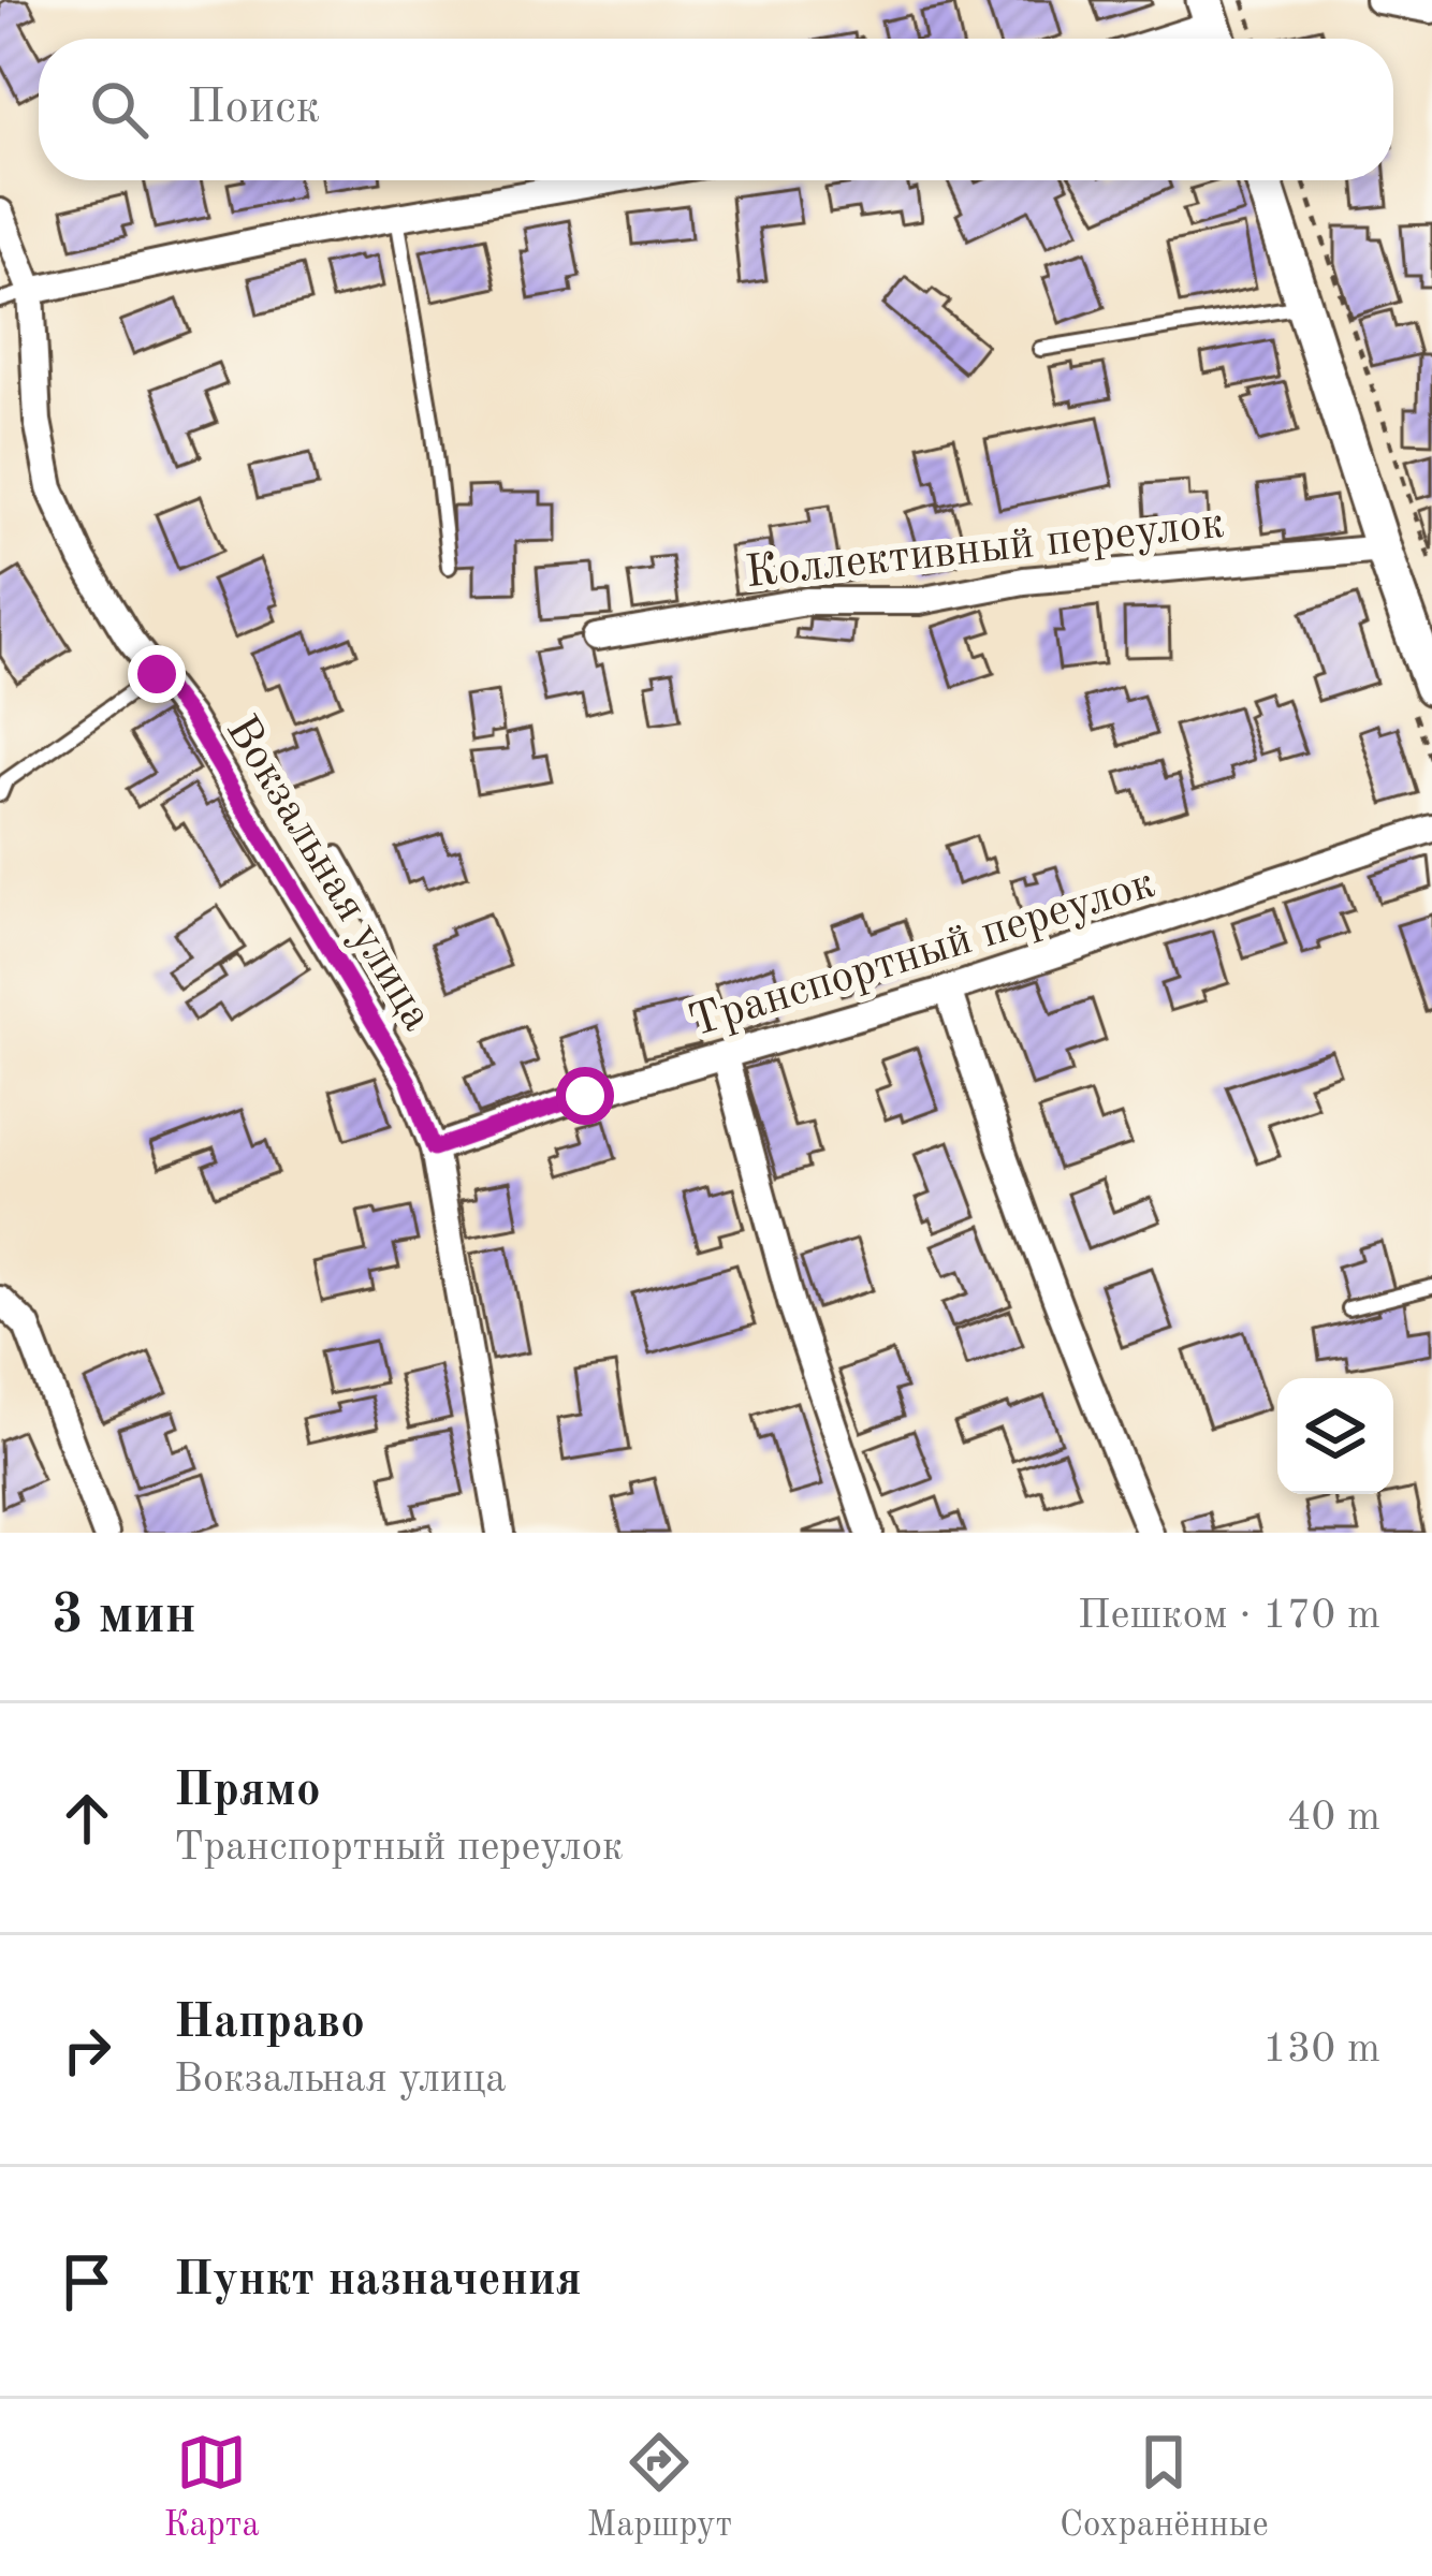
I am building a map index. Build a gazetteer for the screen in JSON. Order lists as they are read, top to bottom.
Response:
{
  "streets": {
    "street": ["Коллективный переулок", "Вокзальная улица", "Транспортный переулок"]
  },
  "crossings": [
    ["Вокзальная улица", "Транспортный переулок"]
  ],
  "page": {
    "search": "Поиск",
    "heading": ["3 мин", "Пешком · 170 m"],
    "list": [
      ["Прямо", "Транспортный переулок", "40 m"],
      ["Направо", "Вокзальная улица", "130 m"],
      "Пункт назначения"
    ],
    "nav": ["Карта", "Маршрут", "Сохранённые"]
  }
}
